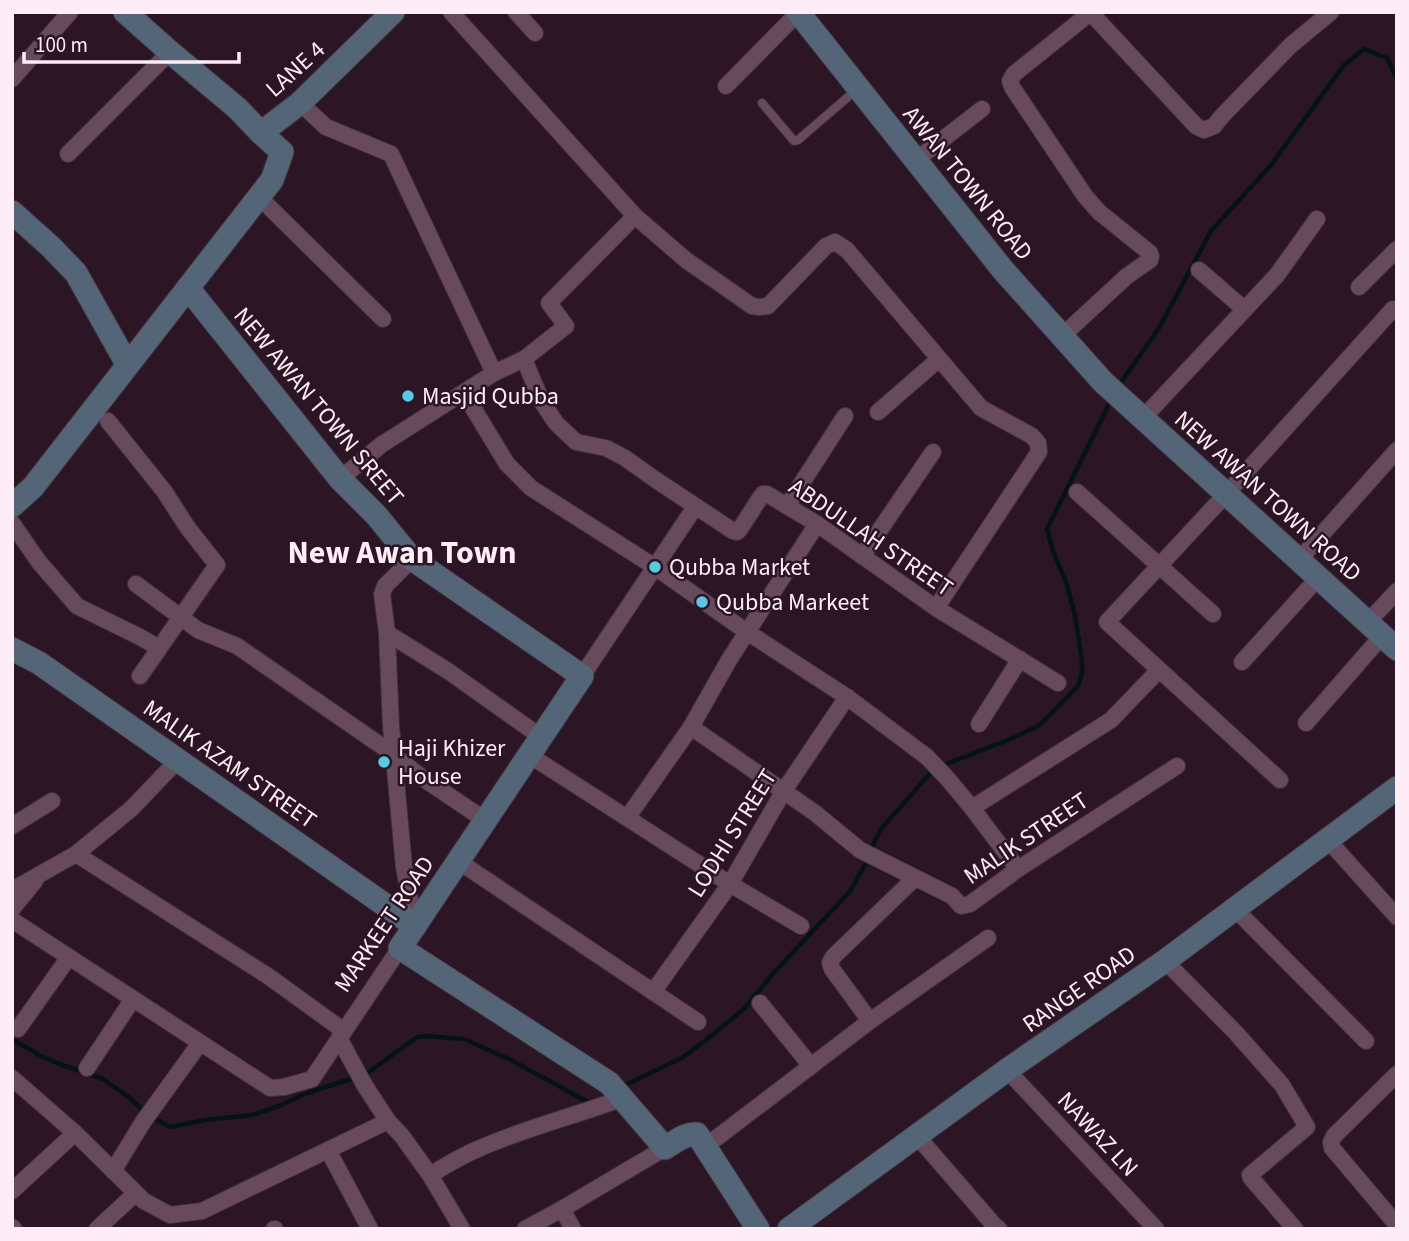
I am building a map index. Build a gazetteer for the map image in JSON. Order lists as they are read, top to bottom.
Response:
{
  "streets": {
    "street": [
      "LANE 4",
      "AWAN TOWN ROAD",
      "NEW AWAN TOWN SREET",
      "NEW AWAN TOWN ROAD",
      "ABDULLAH STREET",
      "MALIK AZAM STREET",
      "LODHI STREET",
      "MALIK STREET",
      "MARKEET ROAD",
      "RANGE ROAD",
      "NAWAZ LN"
    ]
  },
  "crossings": [
    ["AWAN TOWN ROAD", "NEW AWAN TOWN ROAD"],
    ["NEW AWAN TOWN SREET", "MARKEET ROAD"],
    ["ABDULLAH STREET", "MARKEET ROAD"],
    ["MALIK AZAM STREET", "MARKEET ROAD"],
    ["LODHI STREET", "MALIK STREET"],
    ["RANGE ROAD", "NAWAZ LN"]
  ],
  "districts": ["New Awan Town"],
  "places": [
    "Masjid Qubba",
    "Qubba Market",
    "Qubba Markeet",
    "Haji Khizer House"
  ],
  "scale_bar": "100 m"
}
